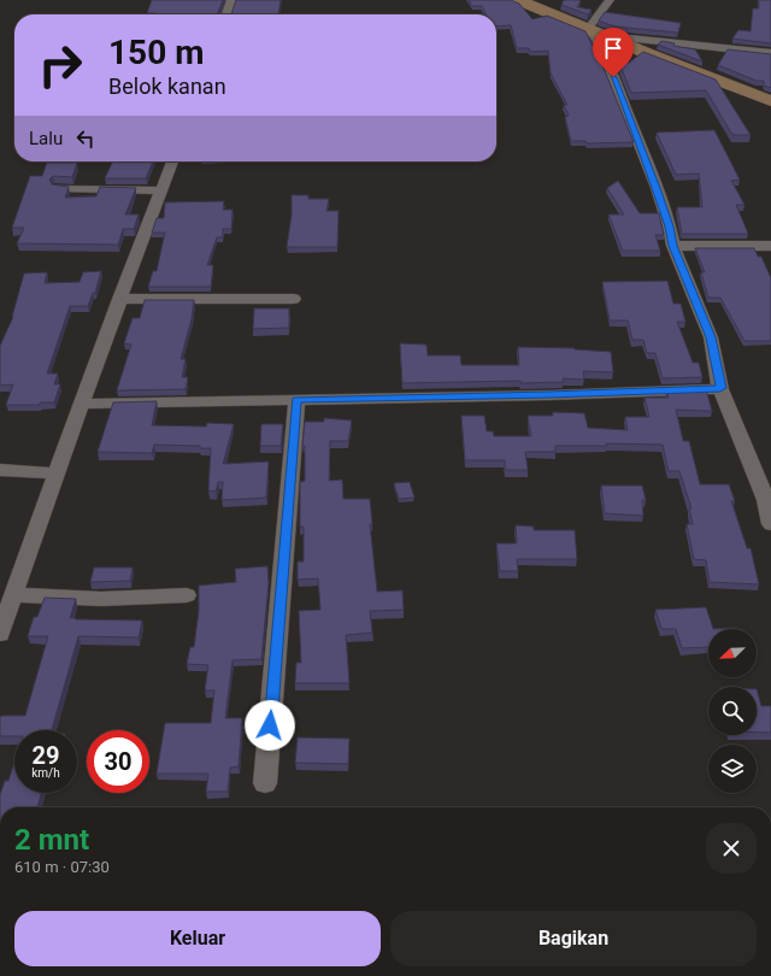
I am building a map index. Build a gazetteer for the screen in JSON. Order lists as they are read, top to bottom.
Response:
{
  "north": "bottom left",
  "page": {
    "turn": ["150 m", "Belok kanan"],
    "then": "Lalu",
    "speed": "29 km/h",
    "limit": "30",
    "heading": ["2 mnt", "610 m · 07:30"],
    "buttons": ["Keluar", "Bagikan"]
  }
}
